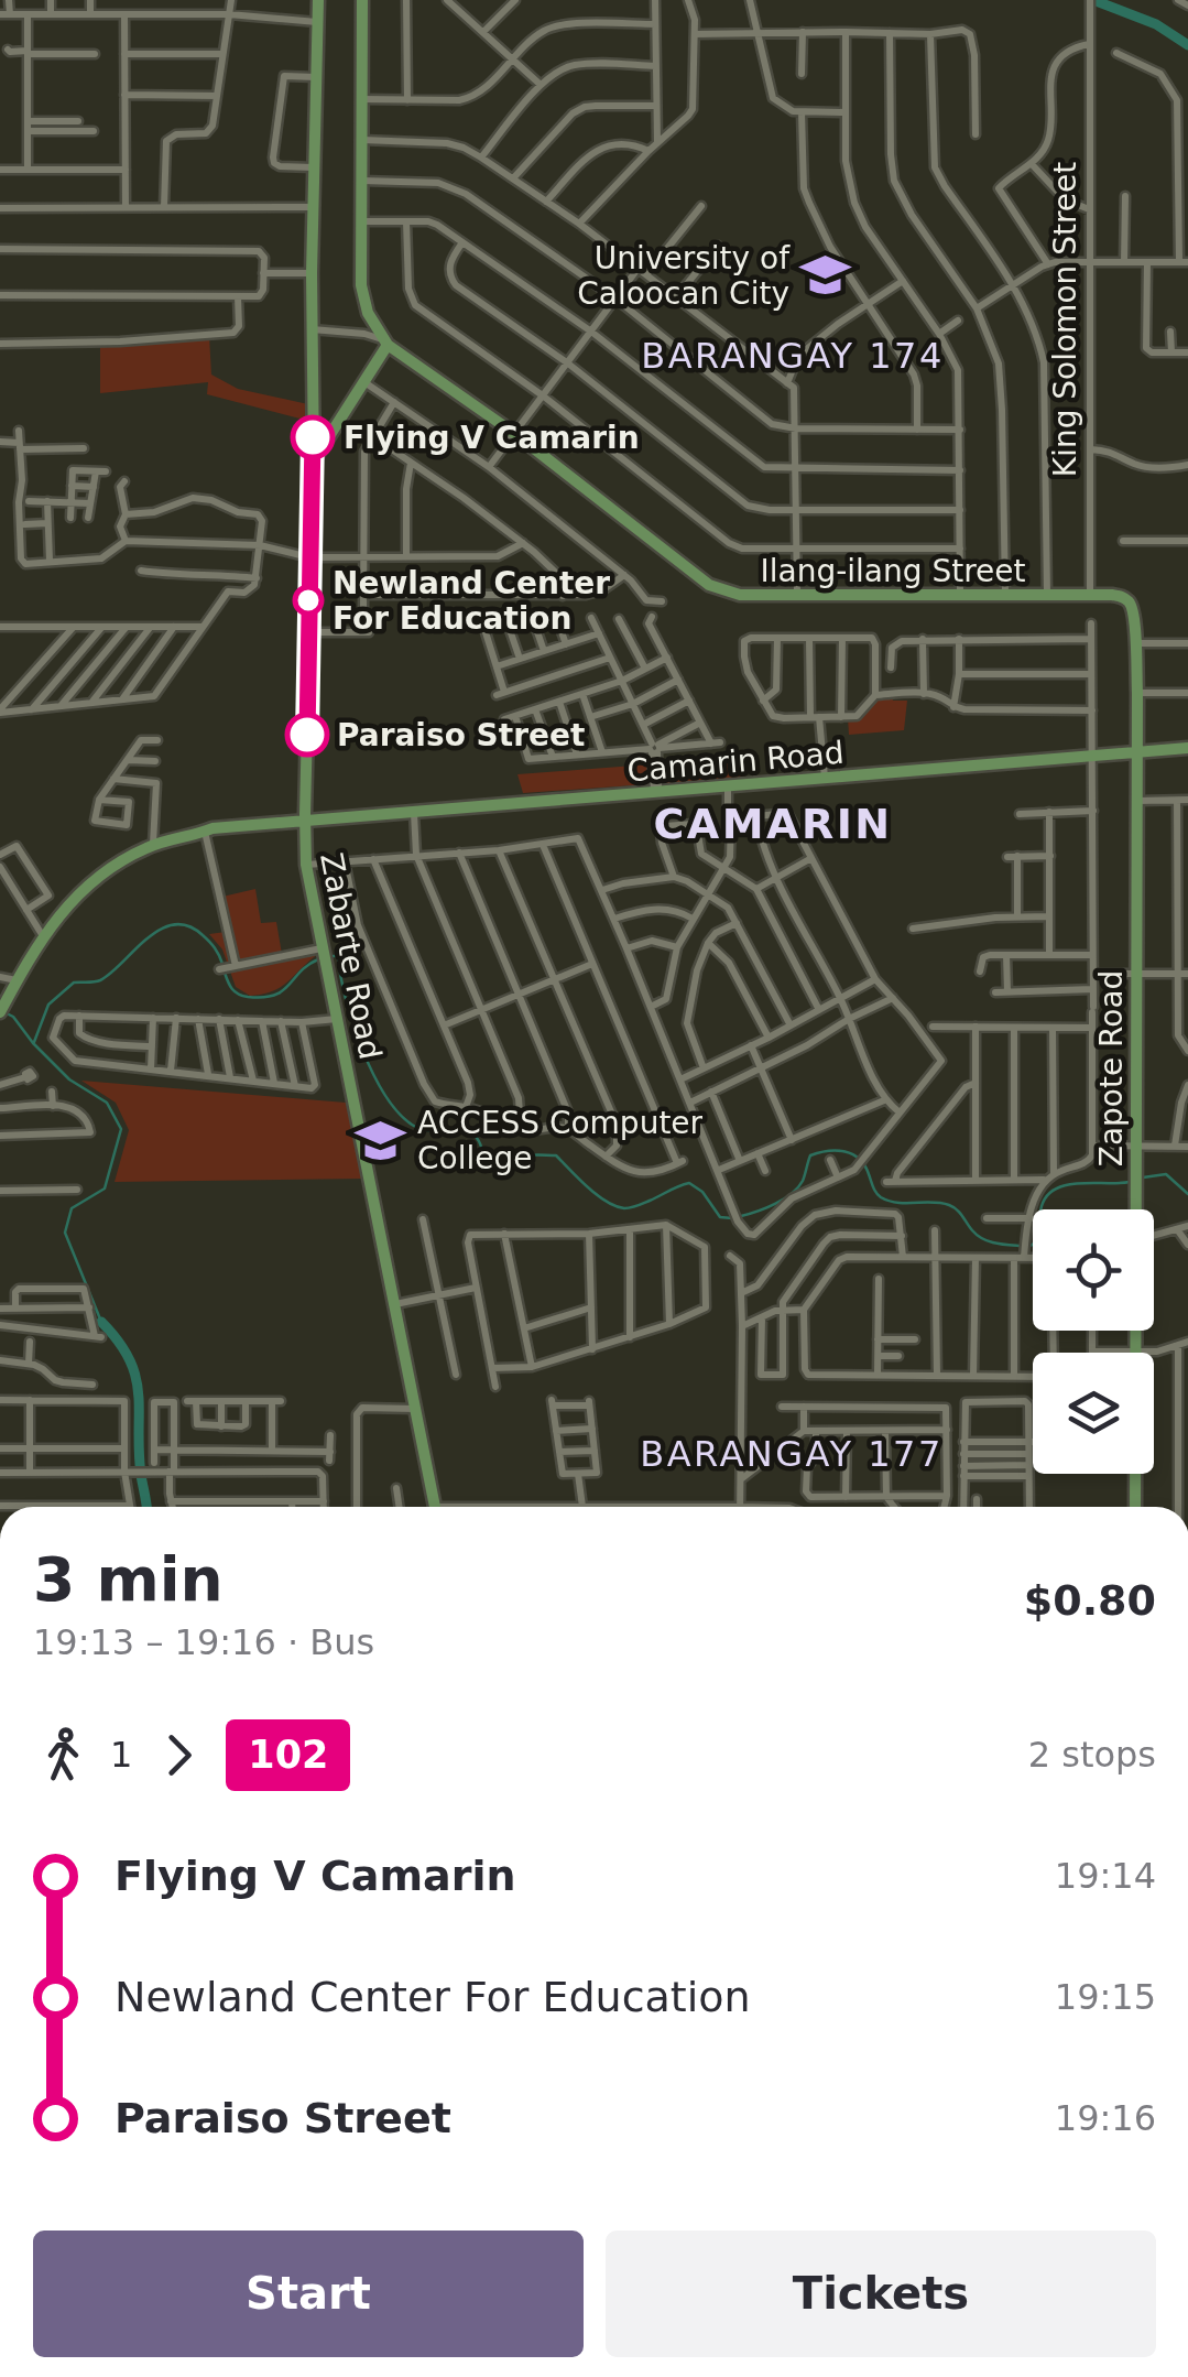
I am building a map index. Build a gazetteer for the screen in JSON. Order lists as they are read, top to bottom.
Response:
{
  "streets": {
    "main road": [
      "Ilang-ilang Street",
      "Camarin Road",
      "Zabarte Road",
      "Zapote Road"
    ],
    "street": ["King Solomon Street"]
  },
  "crossings": [
    ["King Solomon Street", "Ilang-ilang Street"],
    ["Ilang-ilang Street", "Camarin Road"],
    ["Ilang-ilang Street", "Zapote Road"],
    ["Camarin Road", "Zabarte Road"],
    ["Camarin Road", "Zapote Road"]
  ],
  "districts": ["BARANGAY 174", "CAMARIN", "BARANGAY 177"],
  "places": {
    "school or university": ["University of Caloocan City", "ACCESS Computer College"],
    "other": ["Flying V Camarin", "Newland Center For Education", "Paraiso Street"]
  },
  "lines": ["bus line 102"],
  "page": {
    "heading": ["3 min", "19:13 – 19:16 · Bus", "$0.80"],
    "legs": ["1", "102", "2 stops"],
    "list": [
      {
        "name": "Flying V Camarin",
        "value": "19:14"
      },
      {
        "name": "Newland Center For Education",
        "value": "19:15"
      },
      {
        "name": "Paraiso Street",
        "value": "19:16"
      }
    ],
    "buttons": ["Start", "Tickets"]
  }
}
